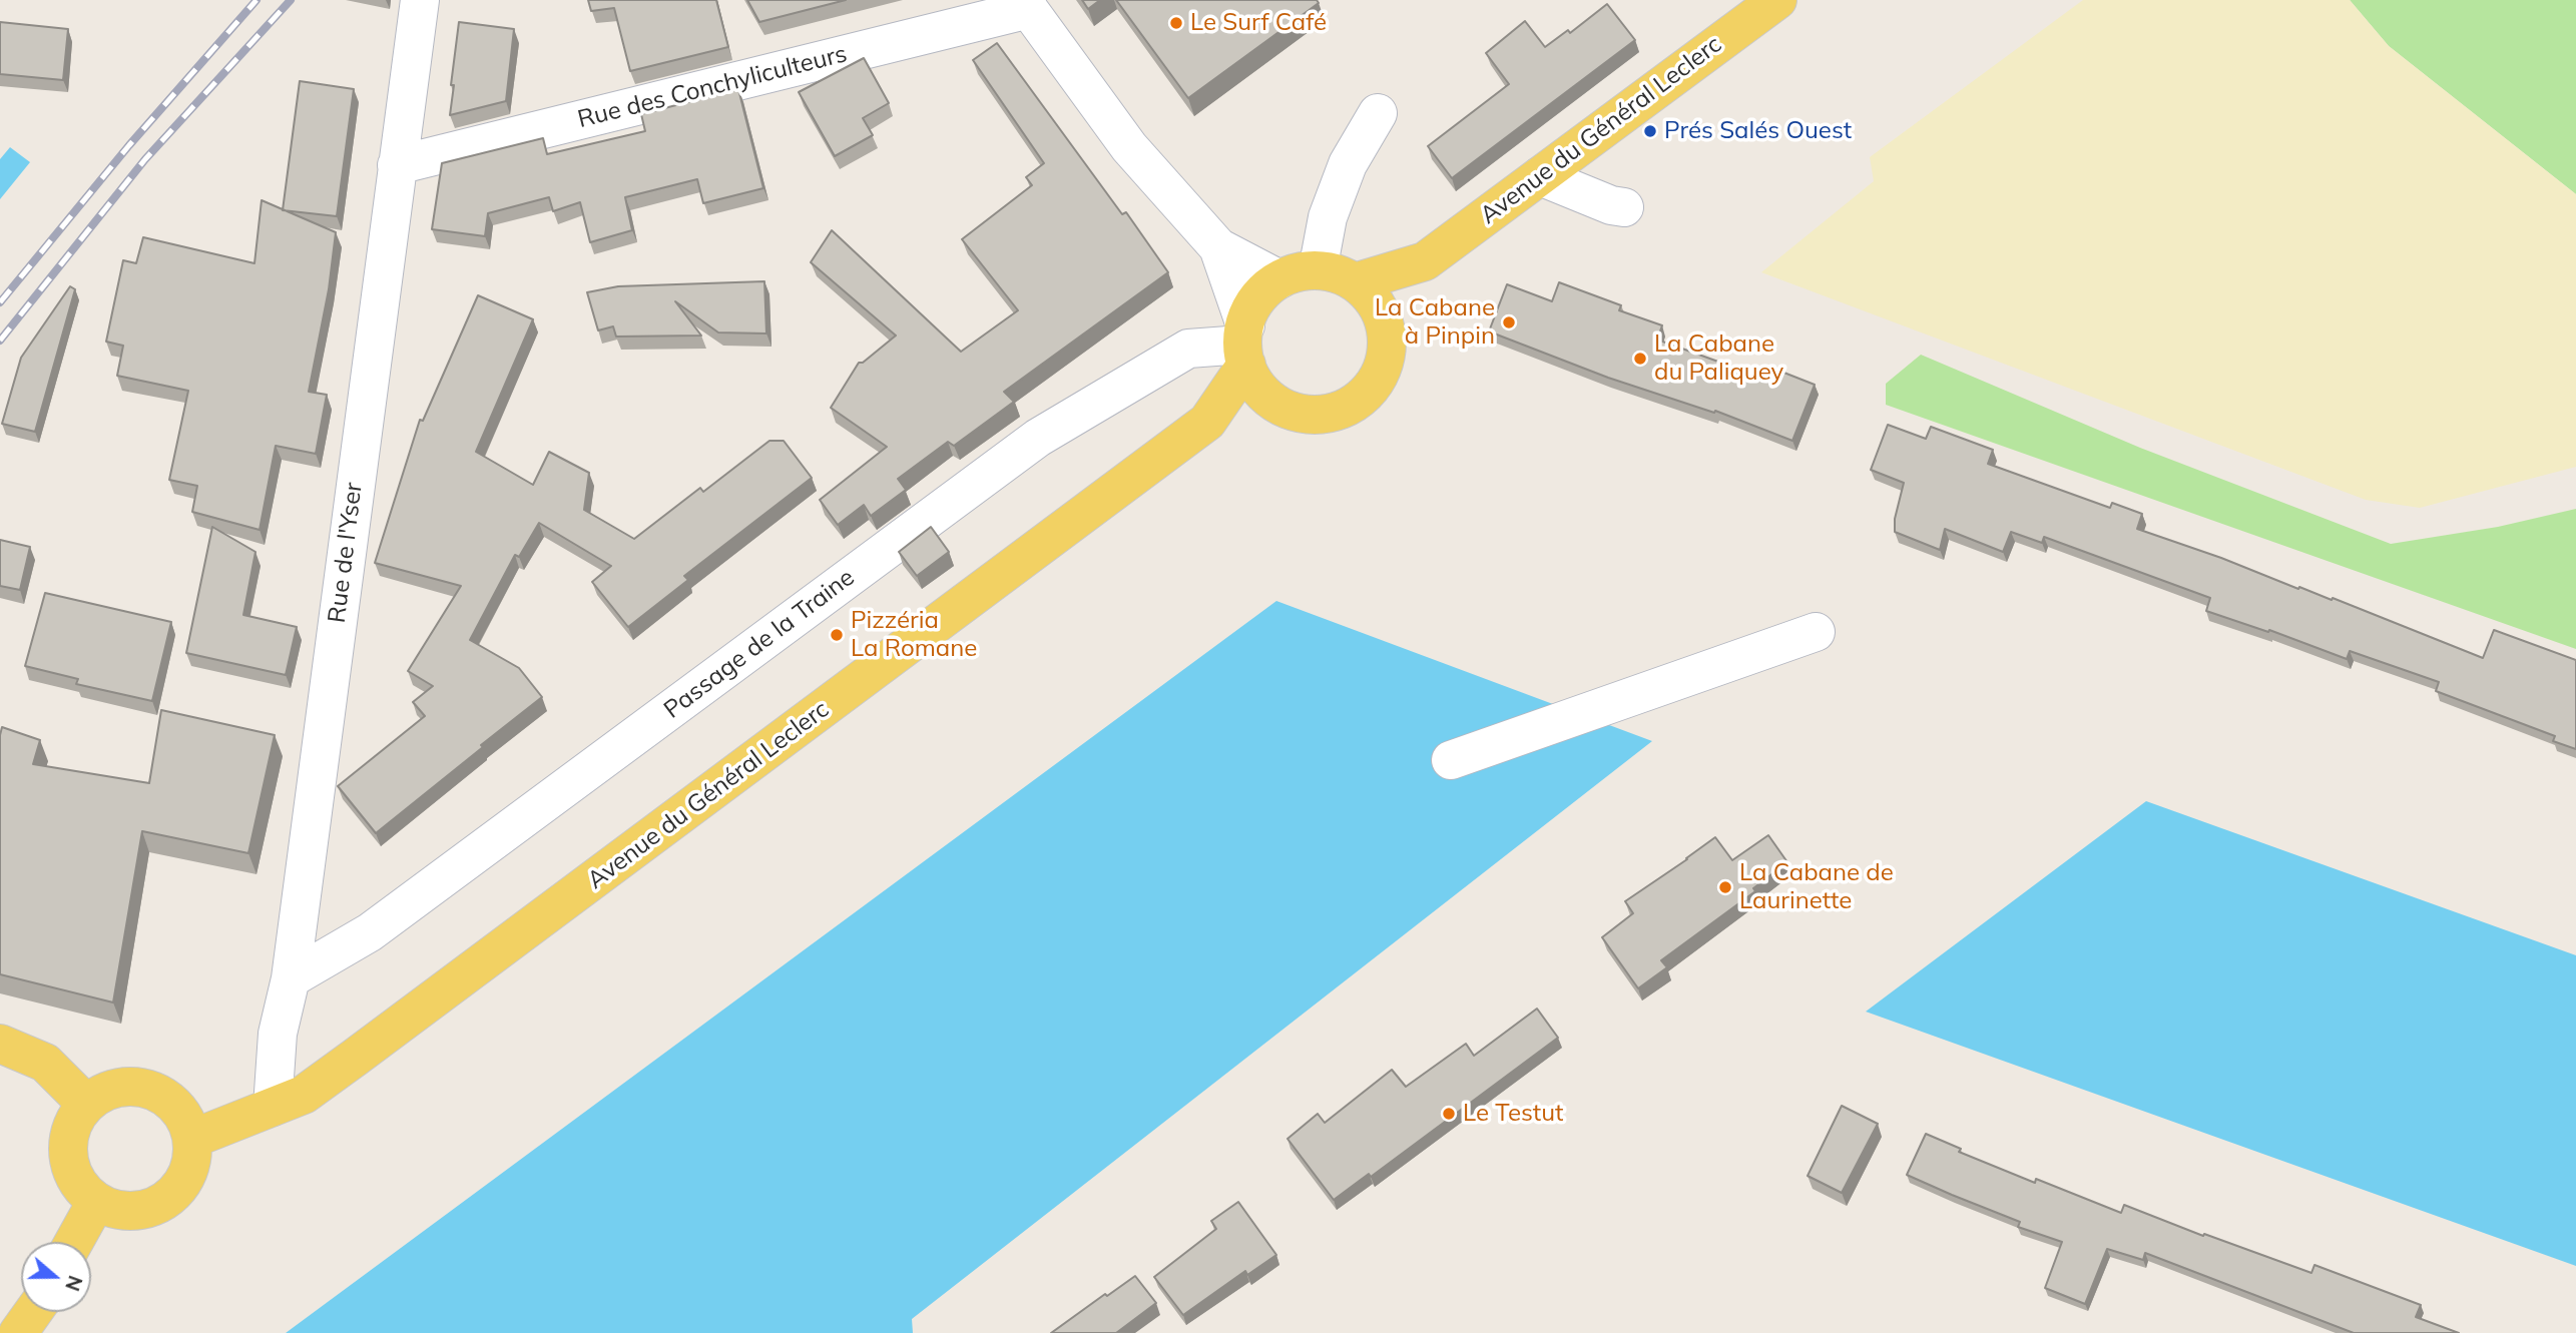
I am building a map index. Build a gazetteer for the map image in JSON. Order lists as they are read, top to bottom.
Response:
{
  "streets": {
    "main road": ["Avenue du Général Leclerc"],
    "street": ["Rue des Conchyliculteurs", "Rue de l'Yser", "Passage de la Traine"]
  },
  "crossings": [
    ["Rue des Conchyliculteurs", "Rue de l'Yser"],
    ["Avenue du Général Leclerc", "Rue de l'Yser"],
    ["Avenue du Général Leclerc", "Passage de la Traine"],
    ["Rue de l'Yser", "Passage de la Traine"]
  ],
  "places": [
    "Le Surf Café",
    "Prés Salés Ouest",
    "La Cabane à Pinpin",
    "La Cabane du Paliquey",
    "Pizzéria La Romane",
    "La Cabane de Laurinette",
    "Le Testut"
  ],
  "north": "right"
}
